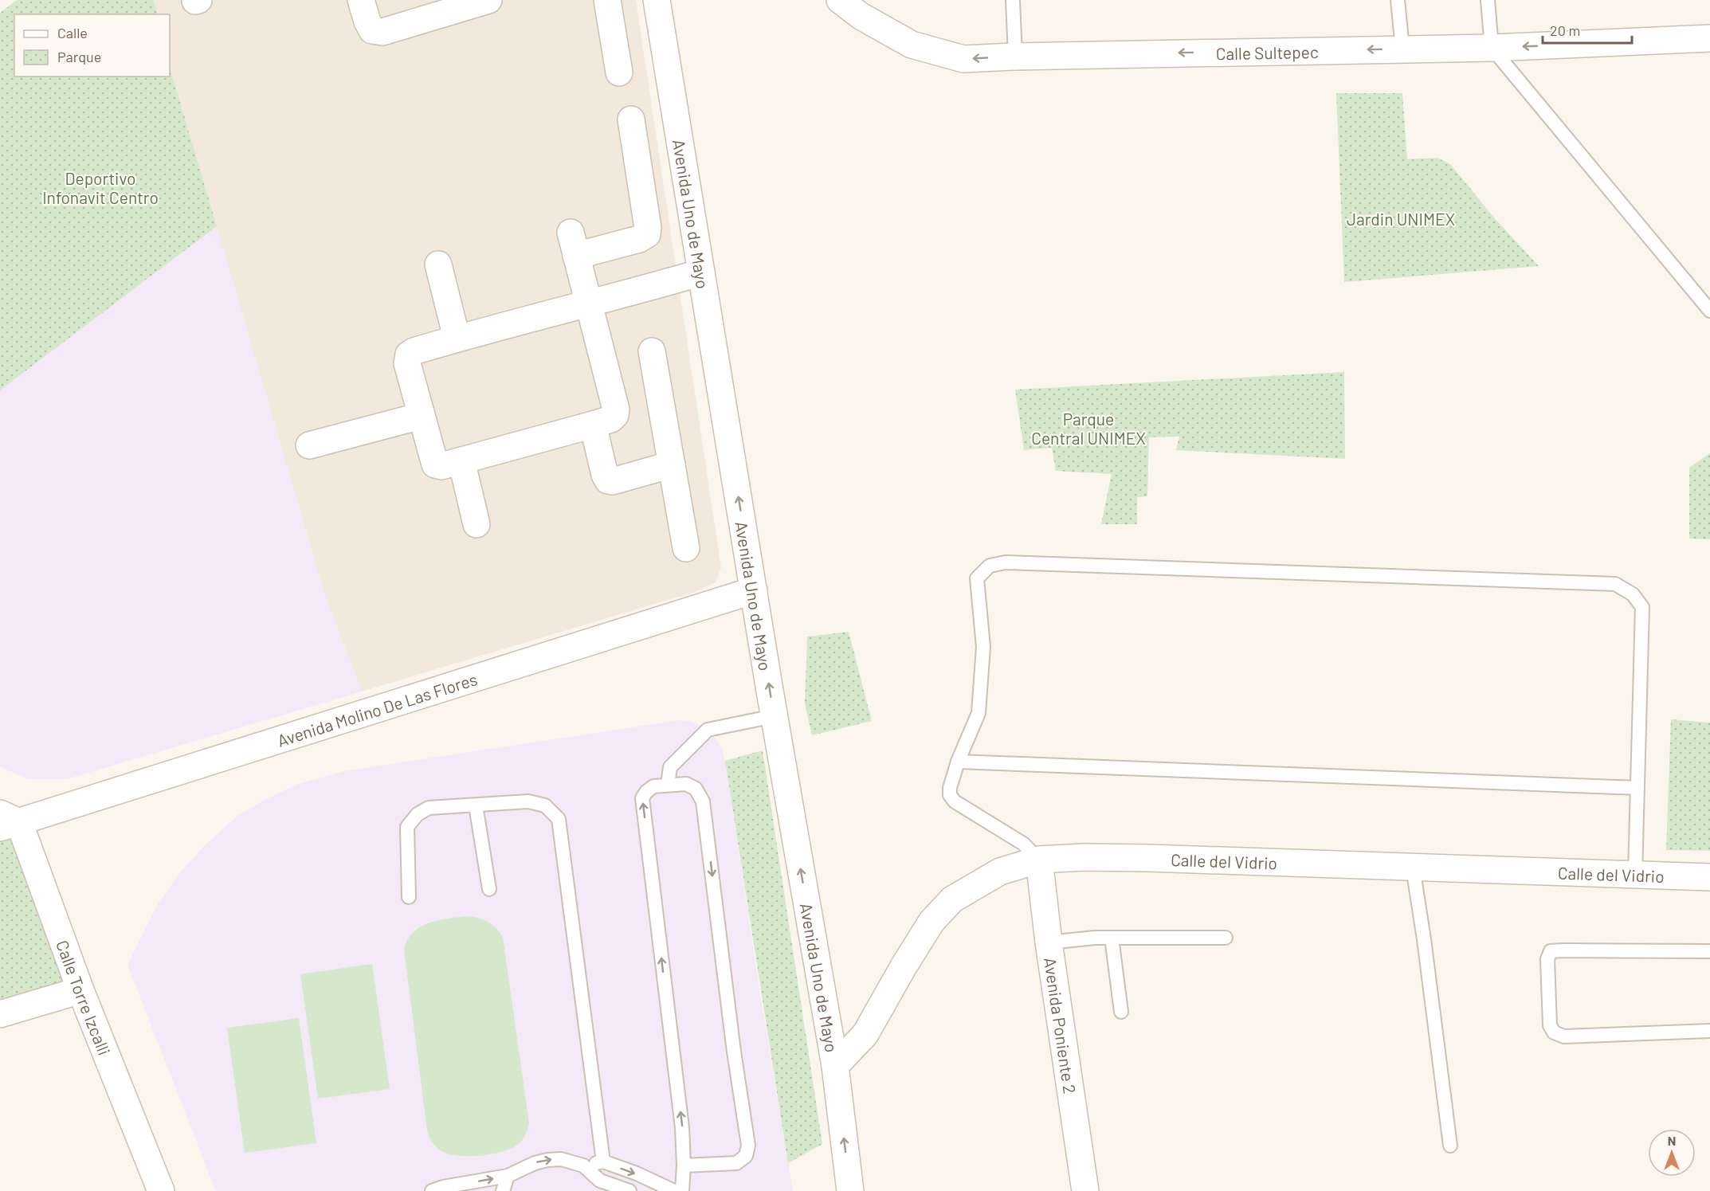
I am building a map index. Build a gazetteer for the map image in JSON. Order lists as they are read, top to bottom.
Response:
{
  "streets": {
    "street": [
      "Calle Sultepec",
      "Avenida Uno de Mayo",
      "Avenida Molino De Las Flores",
      "Calle del Vidrio",
      "Calle Torre Izcalli",
      "Avenida Poniente 2"
    ]
  },
  "crossings": [
    ["Avenida Uno de Mayo", "Avenida Molino De Las Flores"],
    ["Avenida Uno de Mayo", "Calle del Vidrio"],
    ["Avenida Molino De Las Flores", "Calle Torre Izcalli"],
    ["Calle del Vidrio", "Avenida Poniente 2"]
  ],
  "one_way": ["Calle Sultepec", "Avenida Uno de Mayo"],
  "parks": ["Deportivo Infonavit Centro", "Jardin UNIMEX", "Parque Central UNIMEX"],
  "legend": ["Calle", "Parque"],
  "scale_bar": "20 m",
  "north": "top"
}
